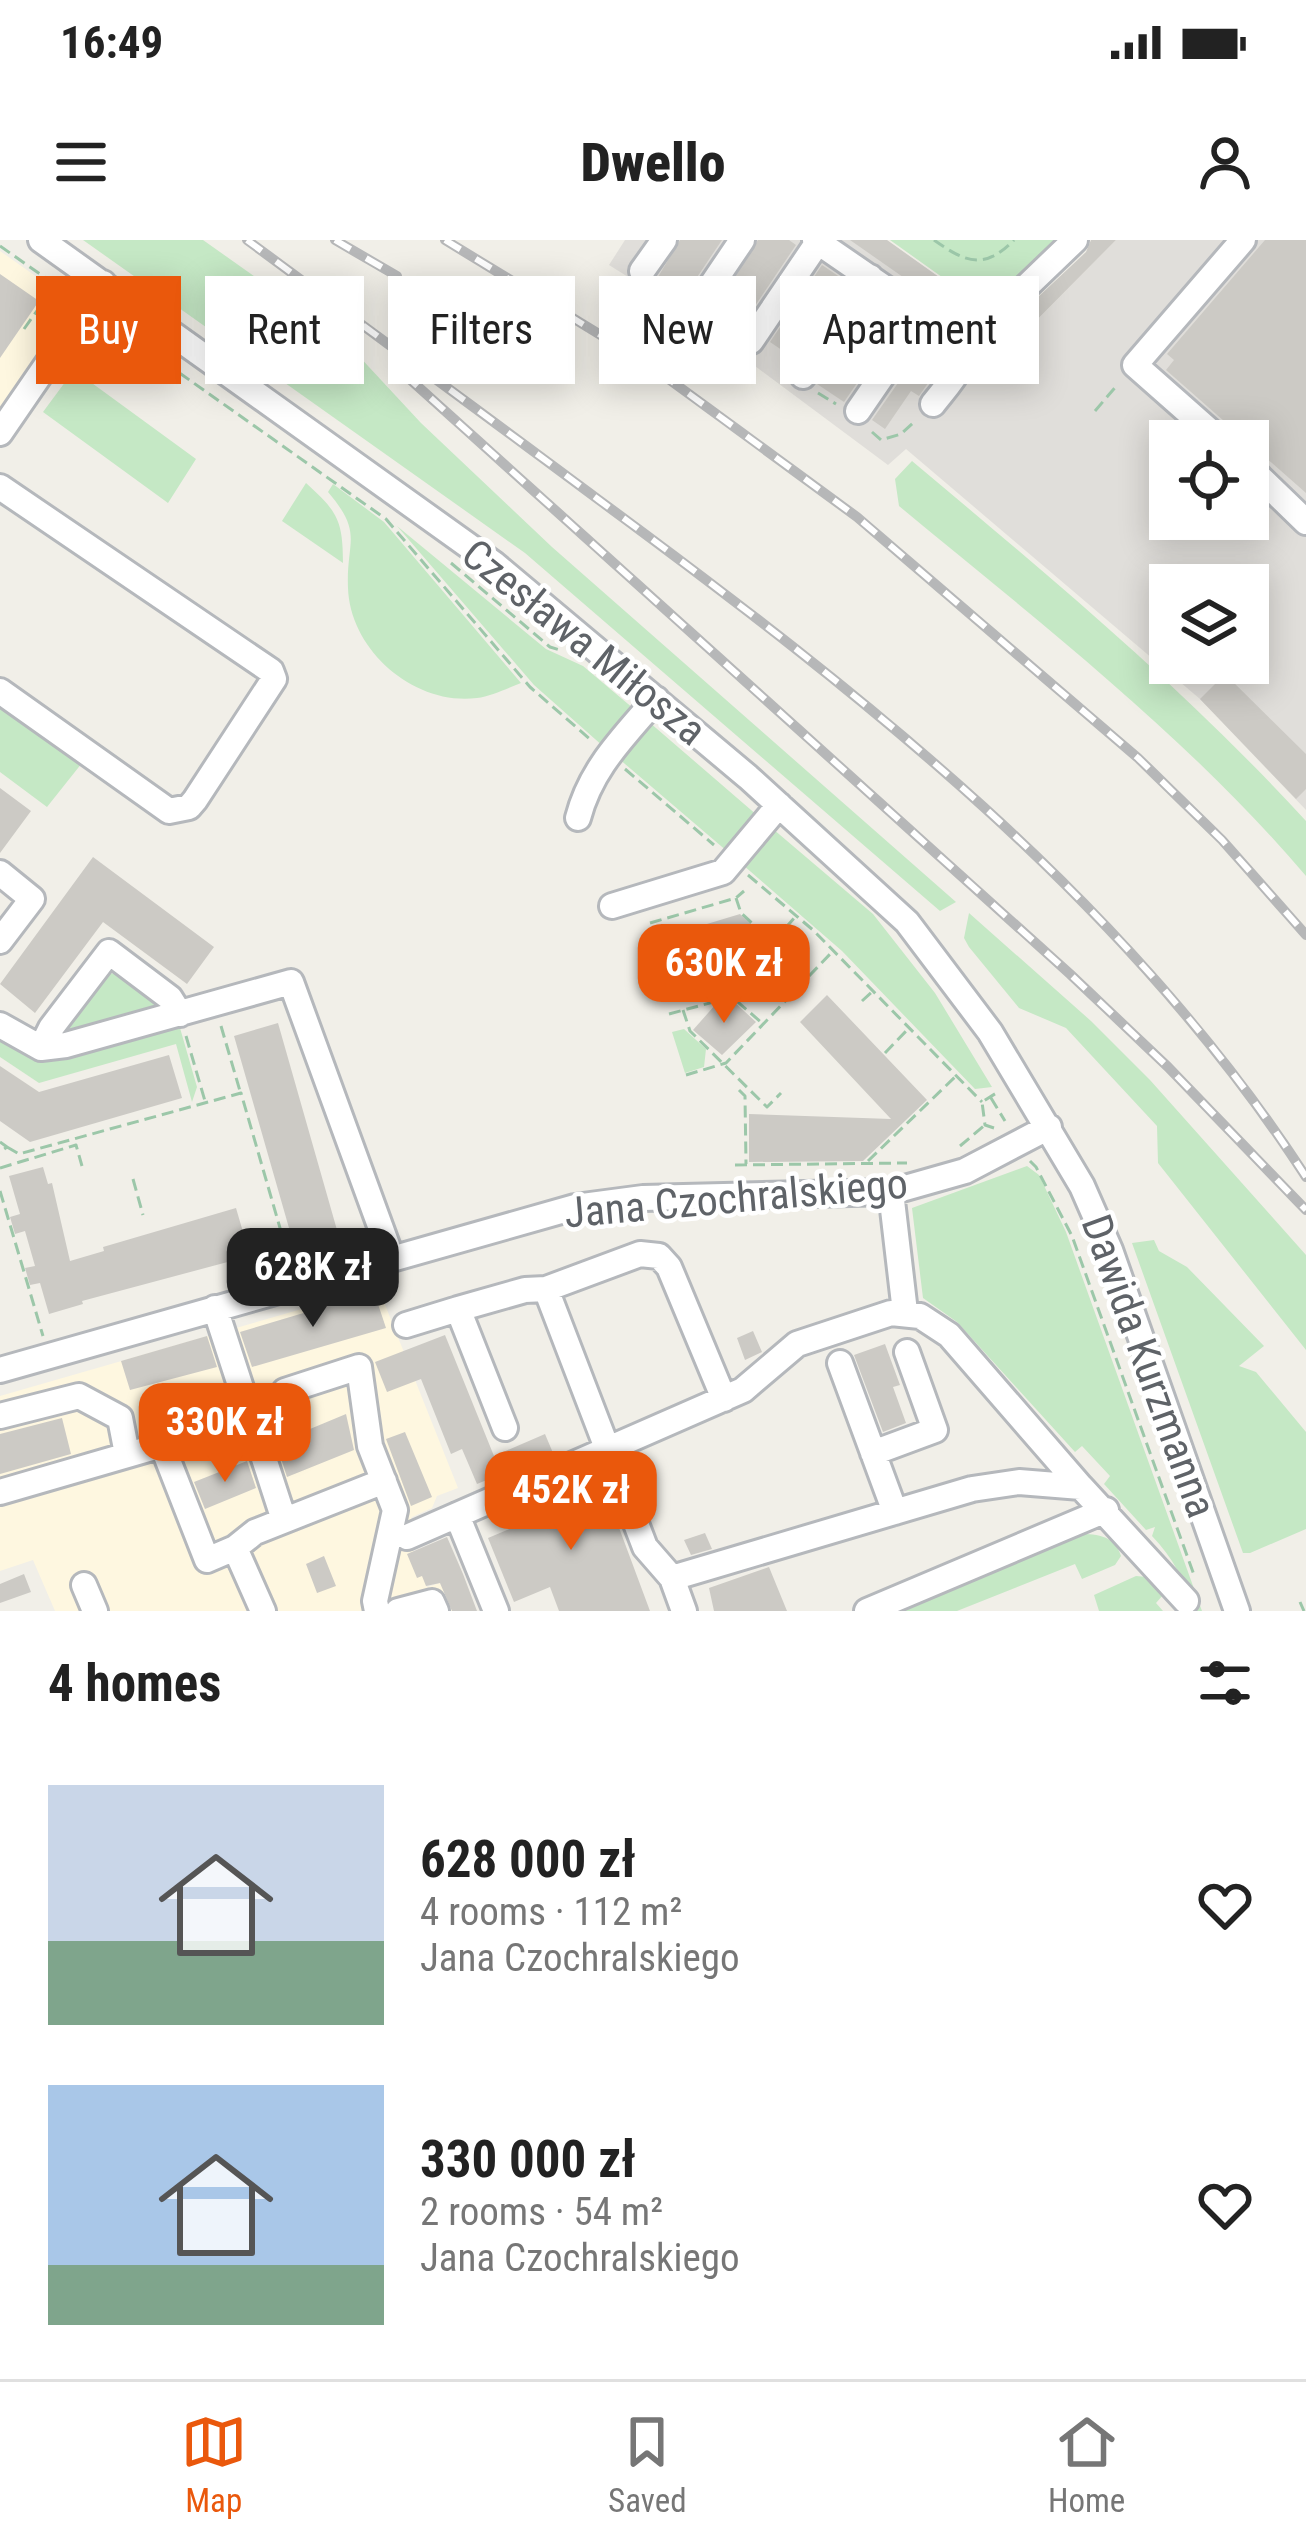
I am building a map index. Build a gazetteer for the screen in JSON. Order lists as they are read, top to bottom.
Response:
{
  "streets": {
    "street": ["Czesława Miłosza", "Jana Czochralskiego", "Dawida Kurzmanna"]
  },
  "crossings": [
    ["Czesława Miłosza", "Jana Czochralskiego"],
    ["Czesława Miłosza", "Dawida Kurzmanna"],
    ["Jana Czochralskiego", "Dawida Kurzmanna"]
  ],
  "page": {
    "status": "16:49",
    "header": "Dwello",
    "chip": [
      "Buy",
      "Rent",
      "Filters",
      "New",
      "Apartment"
    ],
    "price": [
      "630K zł",
      "628K zł",
      "330K zł",
      "452K zł"
    ],
    "heading": "4 homes",
    "list": [
      {
        "name": "628 000 zł",
        "note": "4 rooms · 112 m² · Jana Czochralskiego"
      },
      {
        "name": "330 000 zł",
        "note": "2 rooms · 54 m² · Jana Czochralskiego"
      }
    ],
    "tabs": ["Map", "Saved", "Home"]
  }
}
